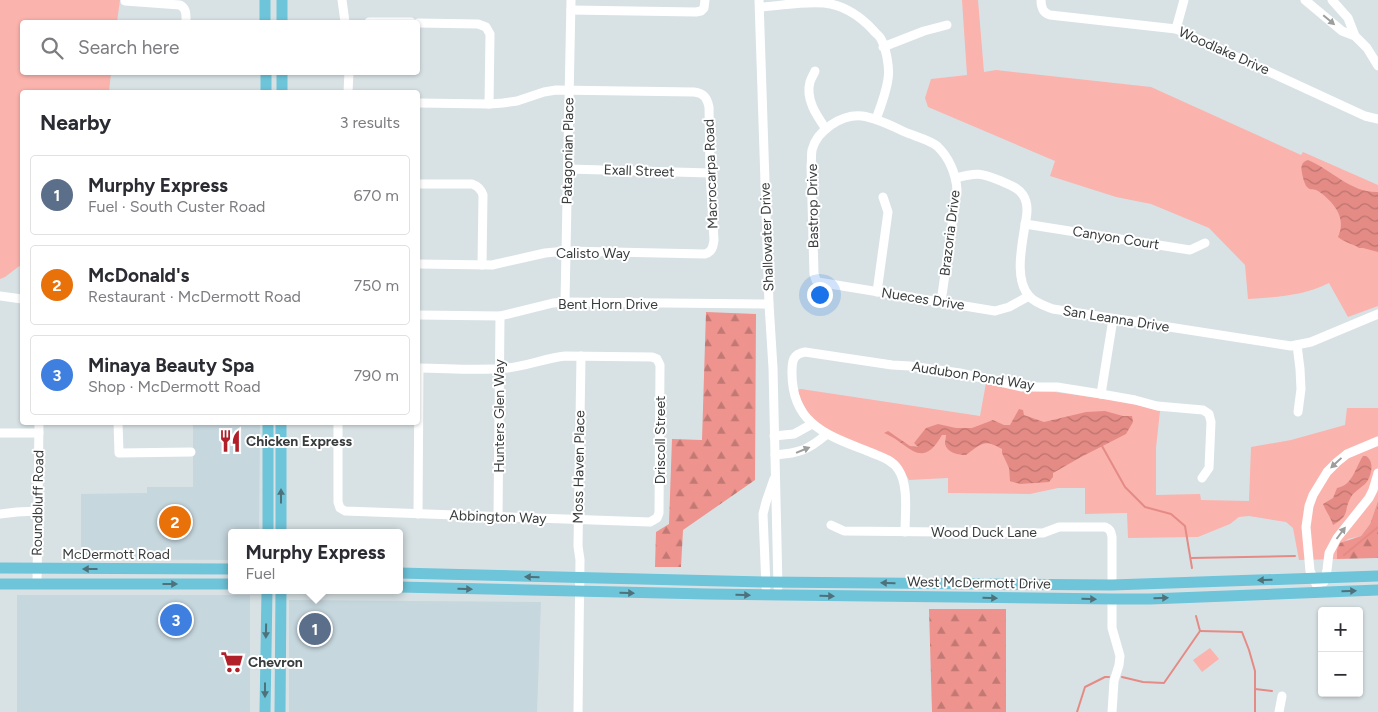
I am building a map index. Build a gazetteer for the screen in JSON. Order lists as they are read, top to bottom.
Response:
{
  "streets": {
    "main road": ["McDermott Road", "West McDermott Drive"],
    "street": [
      "Woodlake Drive",
      "Patagonian Place",
      "Exall Street",
      "Macrocarpa Road",
      "Bastrop Drive",
      "Brazoria Drive",
      "Shallowater Drive",
      "Canyon Court",
      "Calisto Way",
      "Nueces Drive",
      "Bent Horn Drive",
      "San Leanna Drive",
      "Audubon Pond Way",
      "Hunters Glen Way",
      "Driscoll Street",
      "Moss Haven Place",
      "Roundbluff Road",
      "Abbington Way",
      "Wood Duck Lane"
    ]
  },
  "crossings": [
    ["Patagonian Place", "Exall Street"],
    ["Patagonian Place", "Macrocarpa Road"],
    ["Patagonian Place", "Calisto Way"],
    ["Patagonian Place", "Bent Horn Drive"],
    ["Exall Street", "Macrocarpa Road"],
    ["Macrocarpa Road", "Calisto Way"],
    ["Bastrop Drive", "Brazoria Drive"],
    ["Bastrop Drive", "Nueces Drive"],
    ["Brazoria Drive", "Nueces Drive"],
    ["Shallowater Drive", "Bent Horn Drive"],
    ["Shallowater Drive", "West McDermott Drive"],
    ["Nueces Drive", "San Leanna Drive"],
    ["Bent Horn Drive", "Hunters Glen Way"],
    ["Hunters Glen Way", "Abbington Way"],
    ["Driscoll Street", "Moss Haven Place"],
    ["Driscoll Street", "Abbington Way"],
    ["Moss Haven Place", "Abbington Way"],
    ["Moss Haven Place", "West McDermott Drive"],
    ["Roundbluff Road", "McDermott Road"],
    ["Wood Duck Lane", "West McDermott Drive"]
  ],
  "places": {
    "restaurant": ["Chicken Express"],
    "supermarket": ["Chevron"]
  },
  "page": {
    "search": "Search here",
    "heading": ["Nearby", "3 results"],
    "list": [
      {
        "mark": "1",
        "name": "Murphy Express",
        "note": "Fuel · South Custer Road",
        "value": "670 m"
      },
      {
        "mark": "2",
        "name": "McDonald's",
        "note": "Restaurant · McDermott Road",
        "value": "750 m"
      },
      {
        "mark": "3",
        "name": "Minaya Beauty Spa",
        "note": "Shop · McDermott Road",
        "value": "790 m"
      }
    ],
    "pins": ["2", "3", "1"],
    "popup": ["Murphy Express", "Fuel"],
    "map_buttons": ["+", "−"]
  }
}
